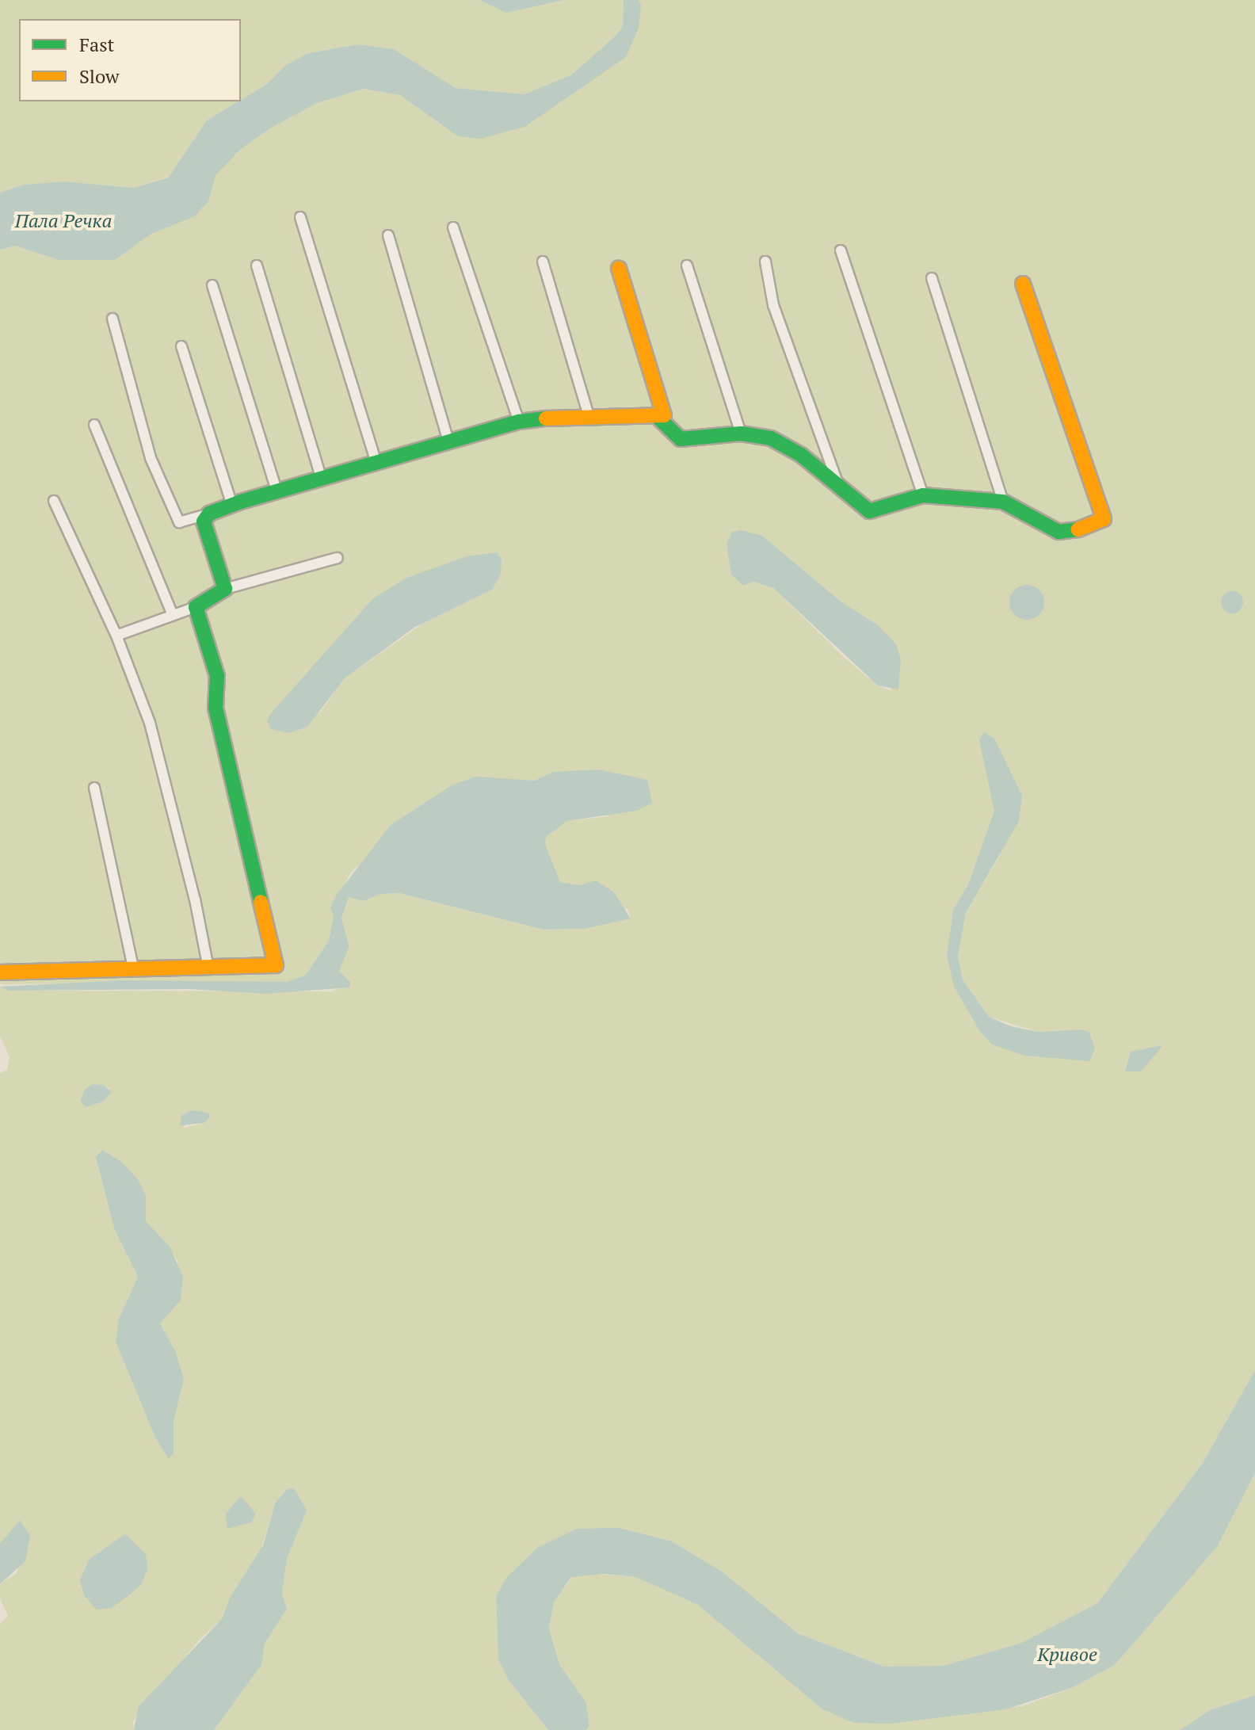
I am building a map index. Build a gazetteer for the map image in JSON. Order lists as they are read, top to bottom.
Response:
{
  "water": ["Пала Речка", "Кривое"],
  "legend": ["Fast", "Slow"]
}
